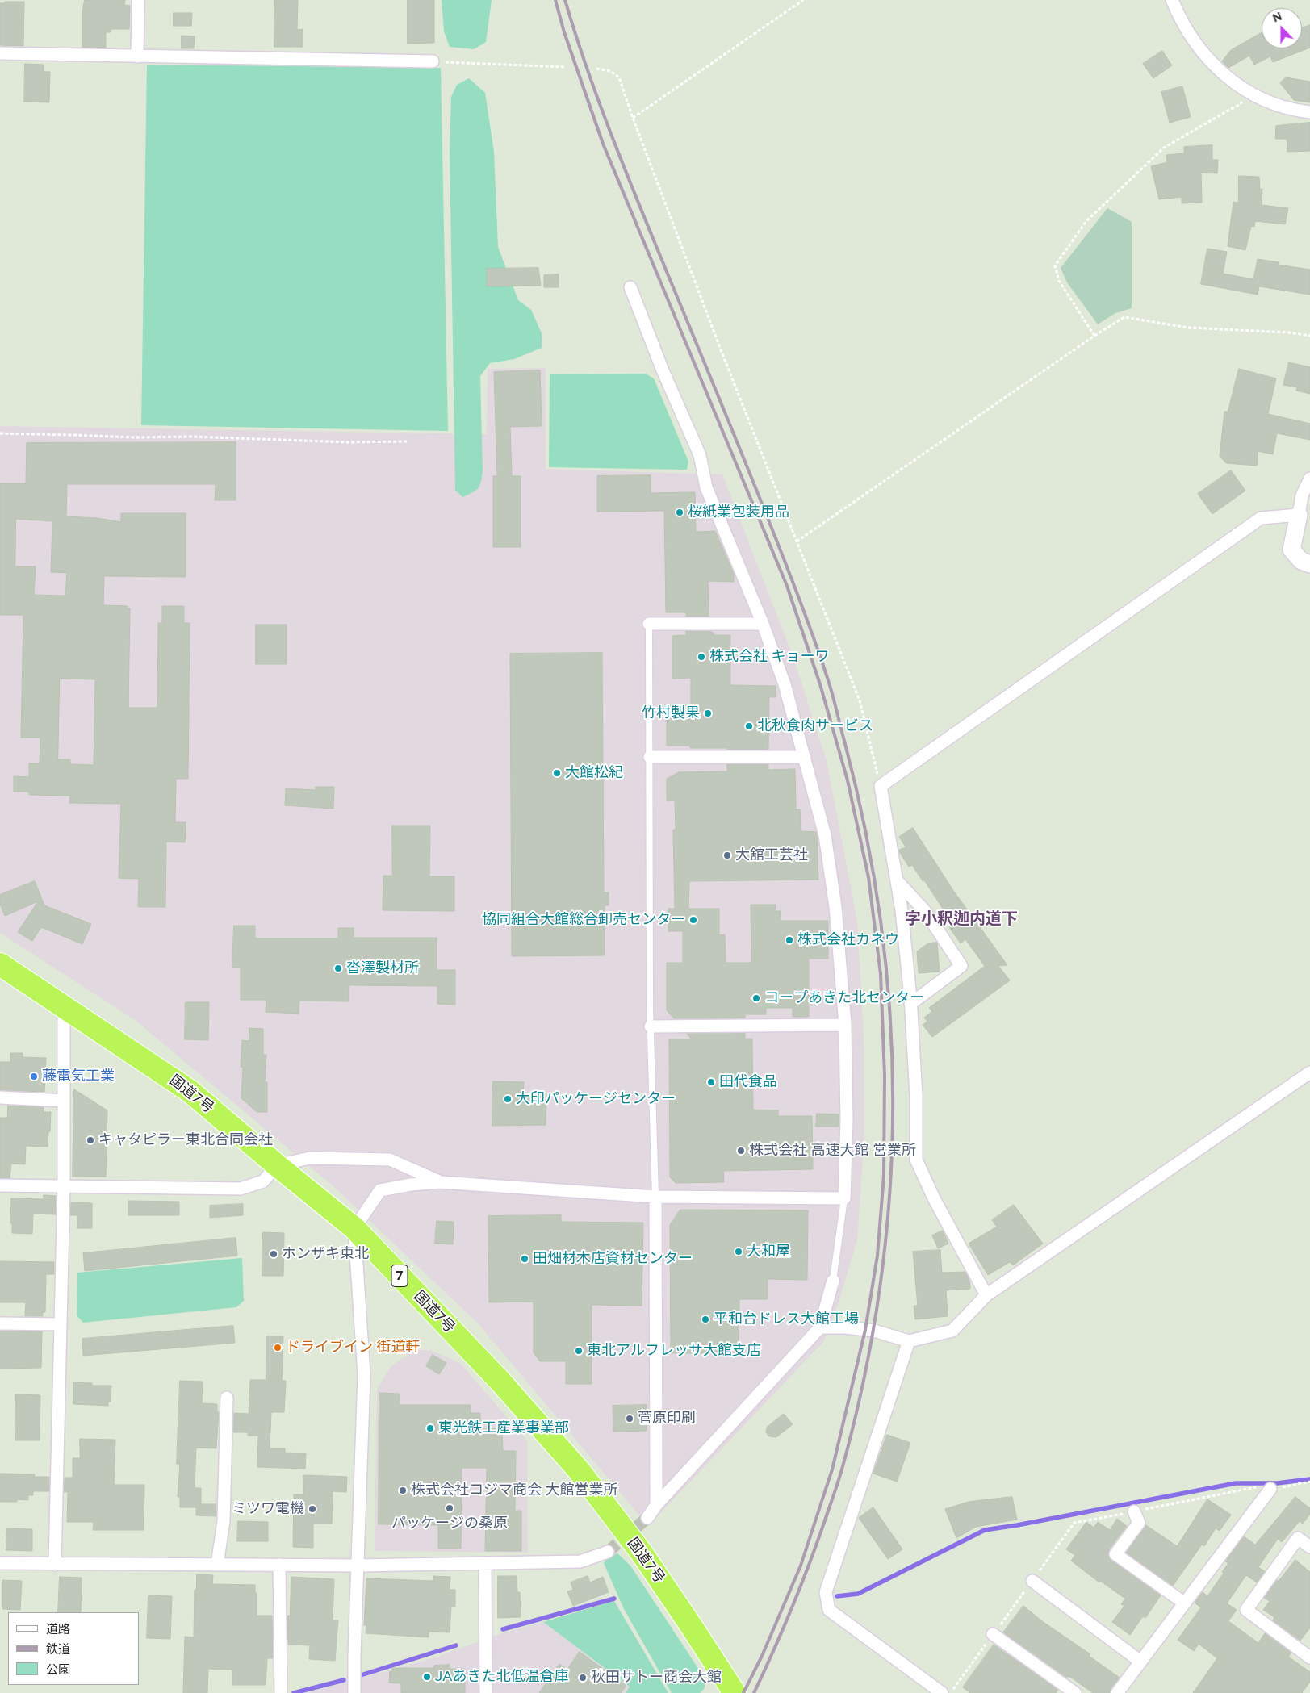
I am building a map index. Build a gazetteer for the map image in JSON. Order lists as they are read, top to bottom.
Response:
{
  "streets": {
    "highway": ["国道7号", "7"]
  },
  "districts": ["字小釈迦内道下"],
  "places": [
    "桜紙業包装用品",
    "株式会社 キョーワ",
    "竹村製果",
    "北秋食肉サービス",
    "大館松紀",
    "大舘工芸社",
    "協同組合大館総合卸売センター",
    "株式会社カネウ",
    "沓澤製材所",
    "コープあきた北センター",
    "藤電気工業",
    "田代食品",
    "大印パッケージセンター",
    "キャタピラー東北合同会社",
    "株式会社 高速大館 営業所",
    "大和屋",
    "ホンザキ東北",
    "田畑材木店資材センター",
    "平和台ドレス大館工場",
    "ドライブイン 街道軒",
    "東北アルフレッサ大館支店",
    "菅原印刷",
    "東光鉄工産業事業部",
    "株式会社コジマ商会 大館営業所",
    "パッケージの桑原",
    "ミツワ電機",
    "JAあきた北低温倉庫",
    "秋田サトー商会大館"
  ],
  "legend": ["道路", "鉄道", "公園"],
  "north": "top"
}
